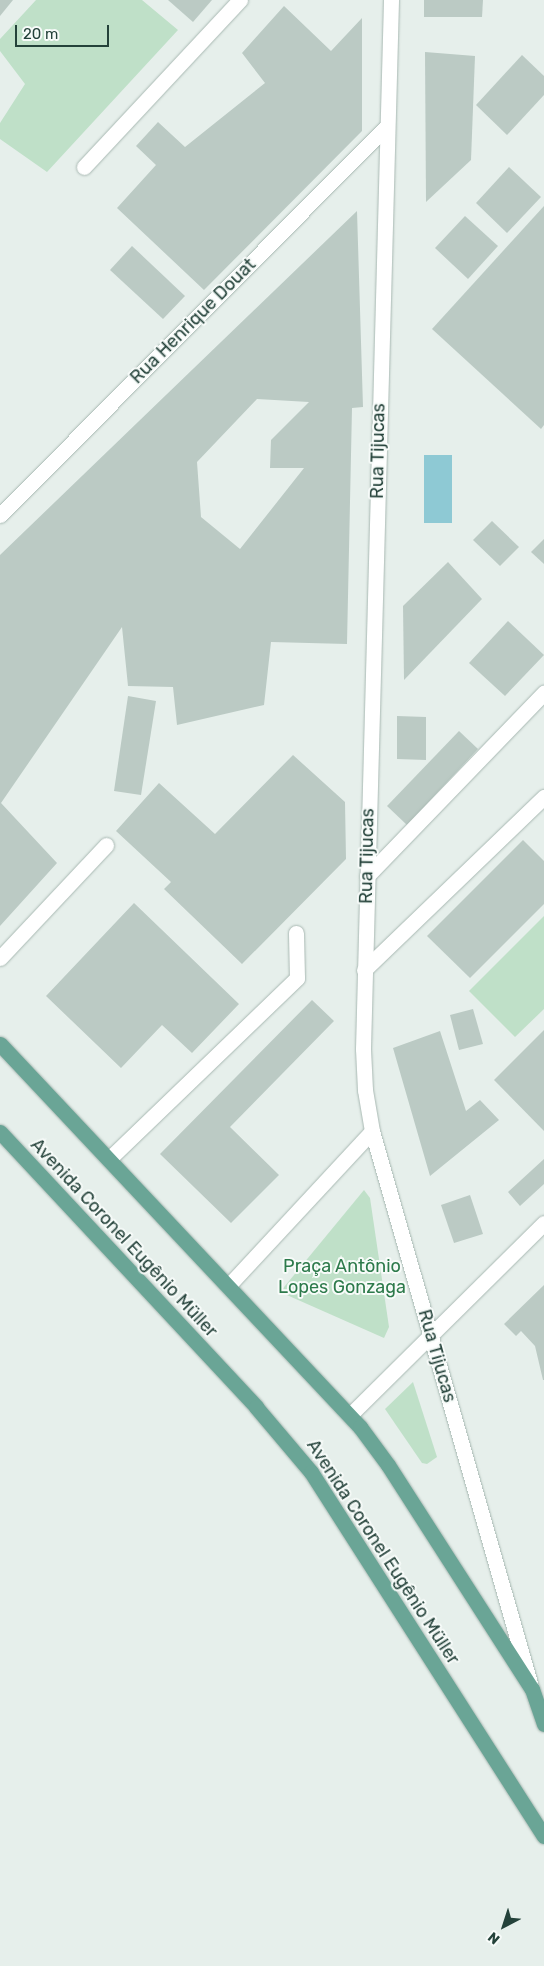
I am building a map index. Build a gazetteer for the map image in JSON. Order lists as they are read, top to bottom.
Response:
{
  "streets": {
    "main road": ["Avenida Coronel Eugênio Müller"],
    "street": ["Rua Henrique Douat", "Rua Tijucas"]
  },
  "crossings": [
    ["Rua Henrique Douat", "Rua Tijucas"]
  ],
  "parks": ["Praça Antônio Lopes Gonzaga"],
  "scale_bar": "20 m",
  "north": "bottom left"
}
